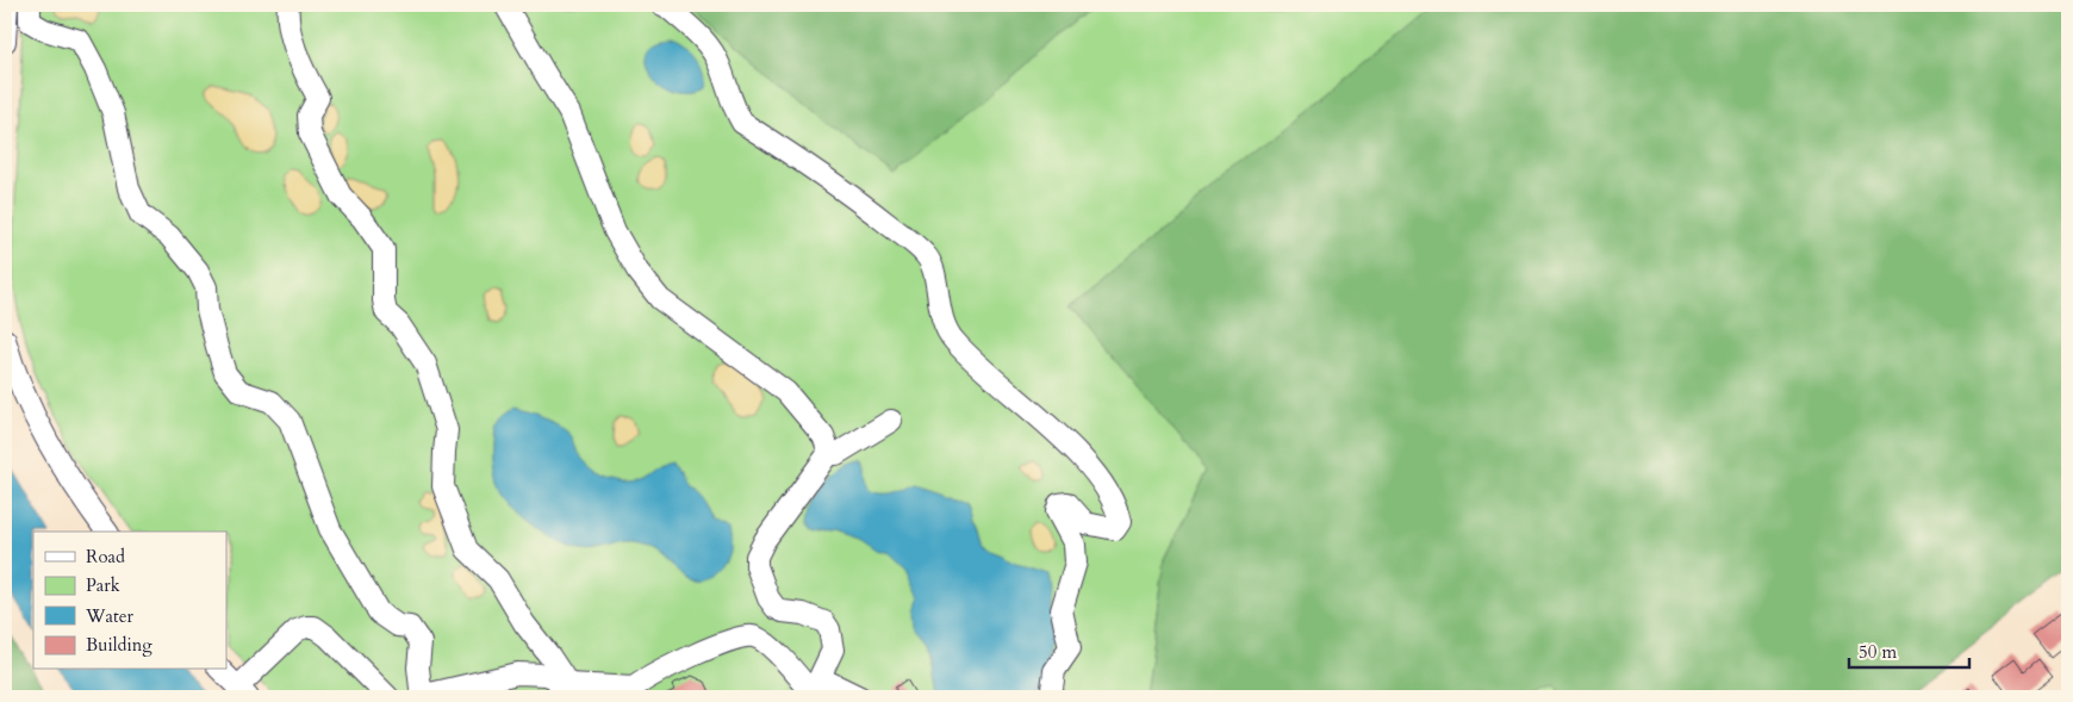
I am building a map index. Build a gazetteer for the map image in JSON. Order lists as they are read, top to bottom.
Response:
{
  "legend": [
    "Road",
    "Park",
    "Water",
    "Building"
  ],
  "scale_bar": "50 m"
}
